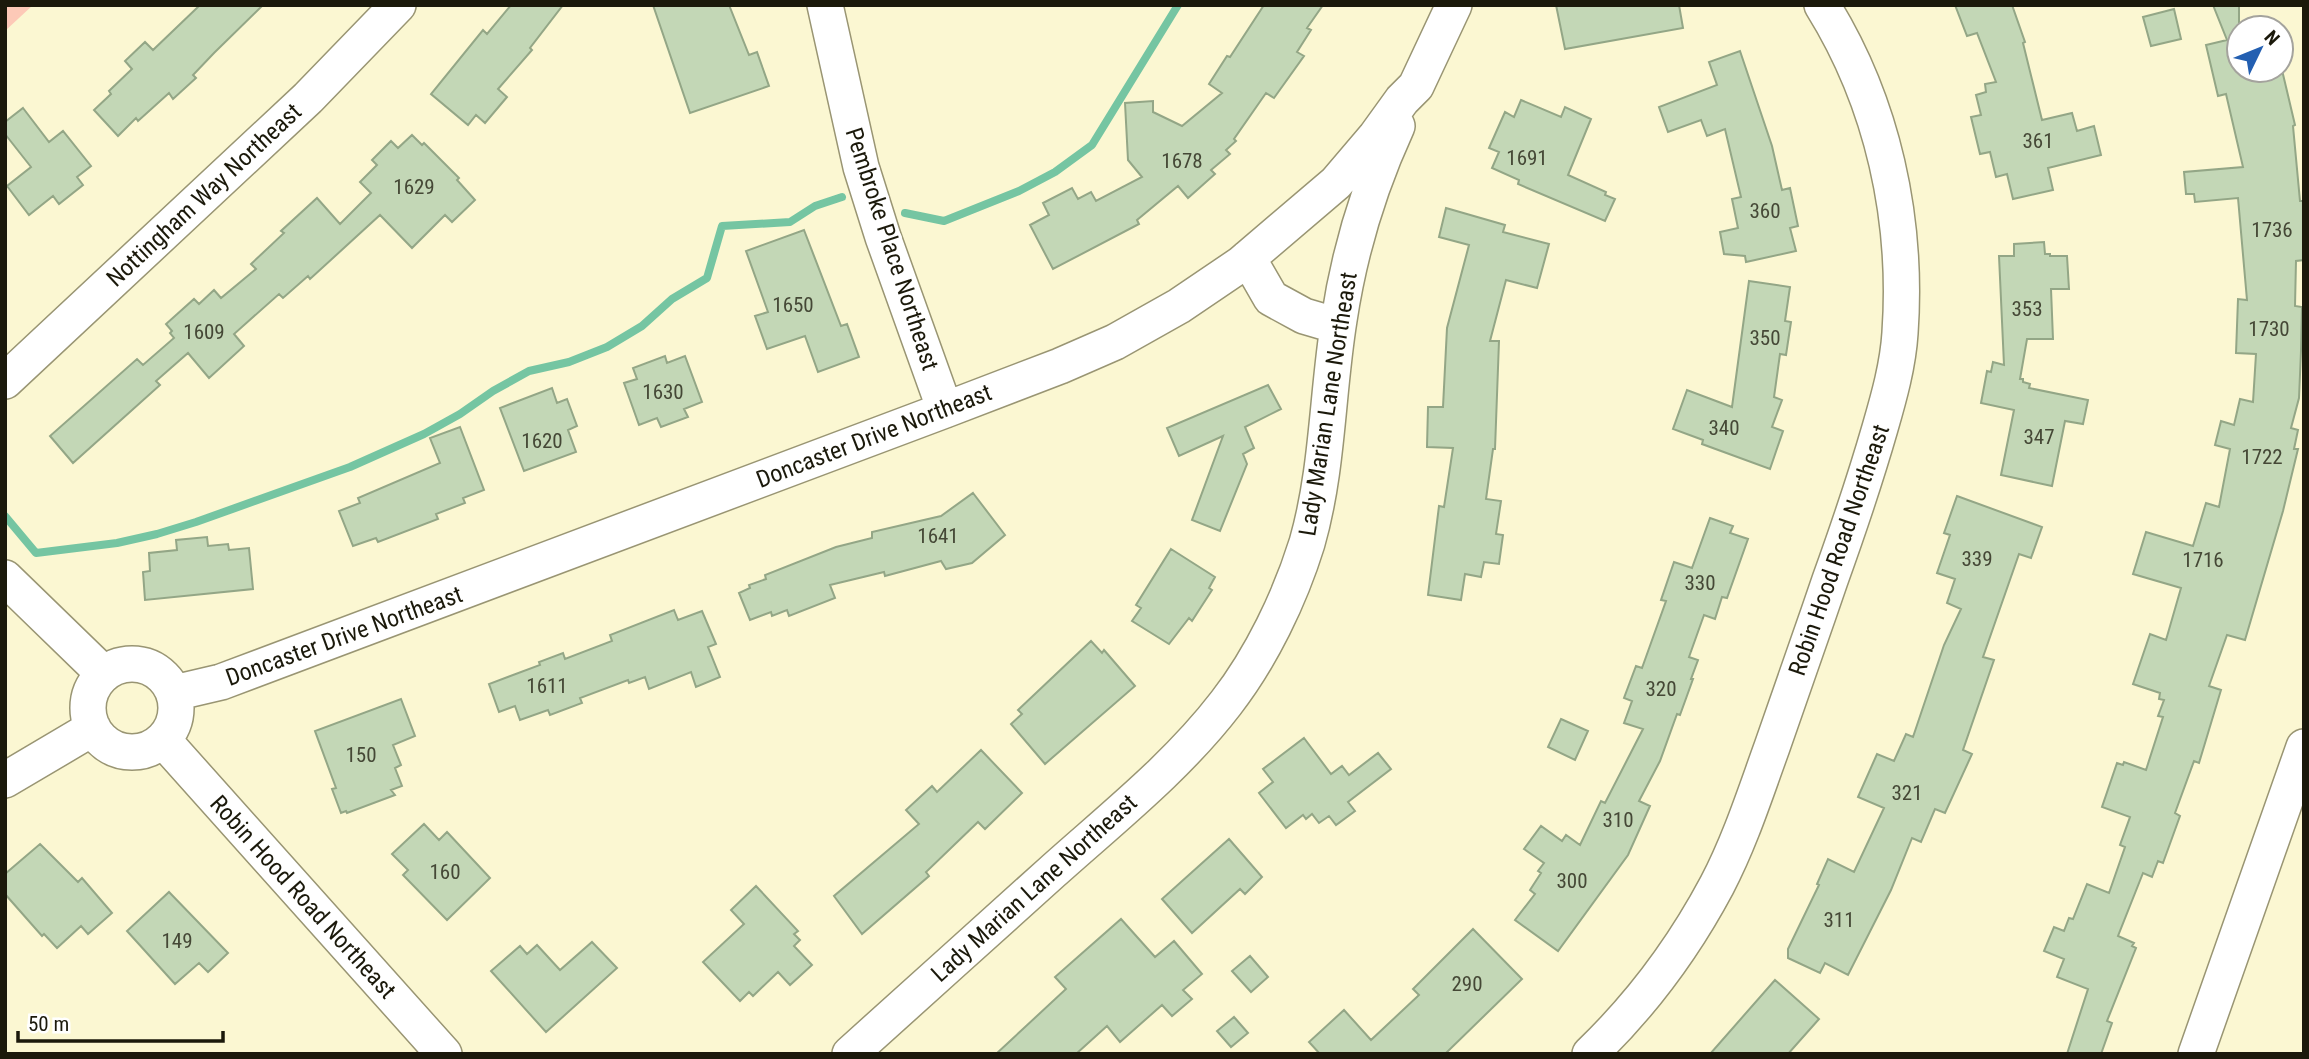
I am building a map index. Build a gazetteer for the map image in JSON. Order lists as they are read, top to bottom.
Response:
{
  "streets": {
    "street": [
      "Nottingham Way Northeast",
      "Pembroke Place Northeast",
      "Lady Marian Lane Northeast",
      "Doncaster Drive Northeast",
      "Robin Hood Road Northeast"
    ]
  },
  "crossings": [
    ["Pembroke Place Northeast", "Doncaster Drive Northeast"],
    ["Lady Marian Lane Northeast", "Doncaster Drive Northeast"],
    ["Doncaster Drive Northeast", "Robin Hood Road Northeast"]
  ],
  "house_numbers": [
    "361",
    "1691",
    "1678",
    "1629",
    "360",
    "1736",
    "1650",
    "353",
    "1730",
    "1609",
    "350",
    "1630",
    "340",
    "347",
    "1620",
    "1722",
    "1641",
    "339",
    "1716",
    "330",
    "1611",
    "320",
    "150",
    "321",
    "310",
    "160",
    "300",
    "311",
    "149",
    "290"
  ],
  "scale_bar": "50 m",
  "north": "top right"
}
